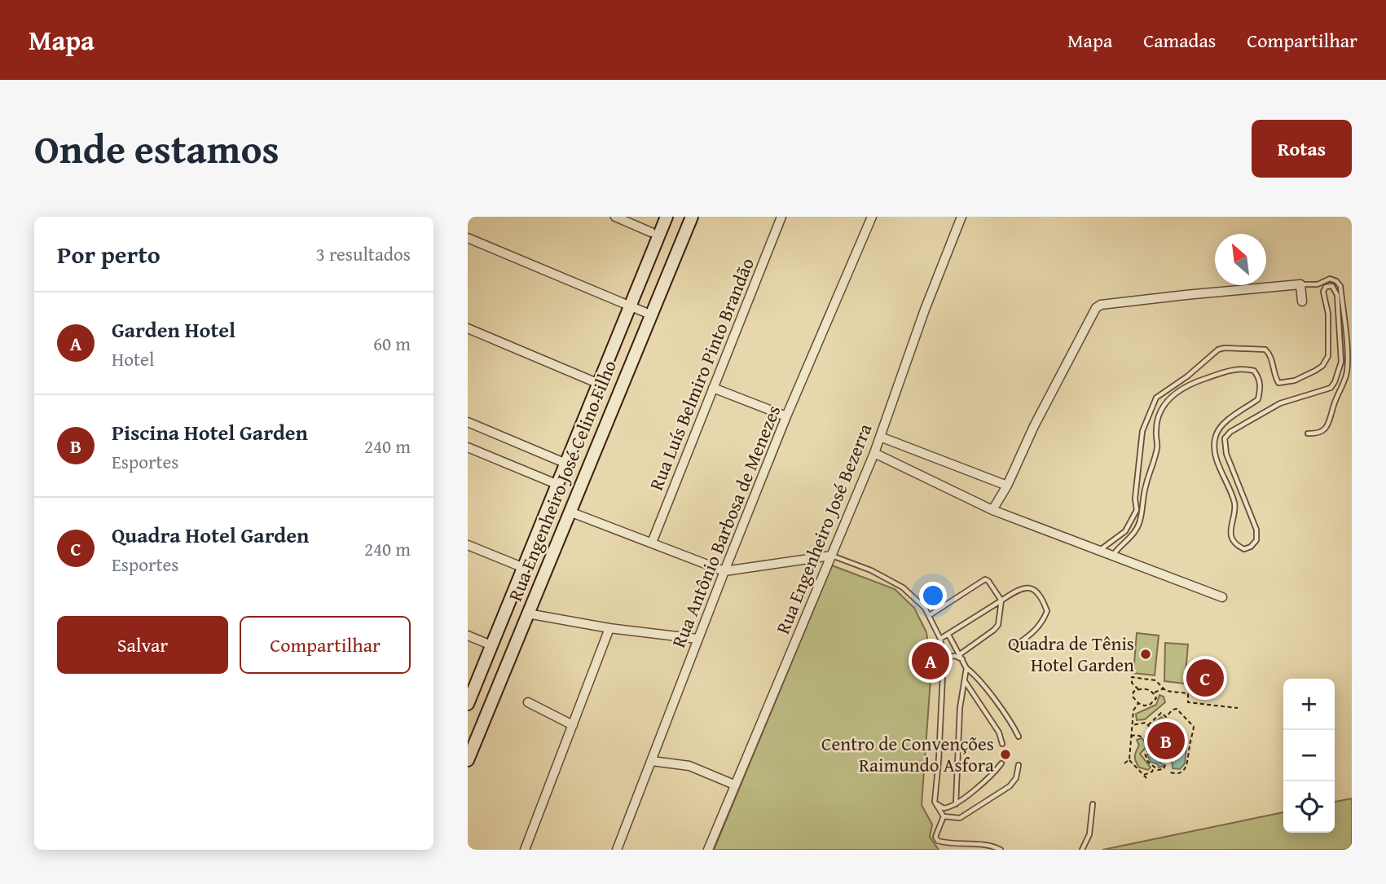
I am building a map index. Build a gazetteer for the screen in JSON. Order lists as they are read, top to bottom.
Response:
{
  "streets": {
    "street": [
      "Rua Luís Belmiro Pinto Brandão",
      "Rua Engenheiro José Celino Filho",
      "Rua Antônio Barbosa de Menezes",
      "Rua Engenheiro José Bezerra"
    ]
  },
  "places": ["Quadra de Tênis Hotel Garden", "Centro de Convenções Raimundo Asfora"],
  "north": "top left",
  "page": {
    "header": "Mapa",
    "nav": ["Mapa", "Camadas", "Compartilhar"],
    "title": "Onde estamos",
    "buttons": [
      "Rotas",
      ["Salvar", "Compartilhar"]
    ],
    "heading": ["Por perto", "3 resultados"],
    "list": [
      {
        "mark": "A",
        "name": "Garden Hotel",
        "note": "Hotel",
        "value": "60 m"
      },
      {
        "mark": "B",
        "name": "Piscina Hotel Garden",
        "note": "Esportes",
        "value": "240 m"
      },
      {
        "mark": "C",
        "name": "Quadra Hotel Garden",
        "note": "Esportes",
        "value": "240 m"
      }
    ],
    "pins": ["A", "C", "B"],
    "map_buttons": ["+", "−"]
  }
}
